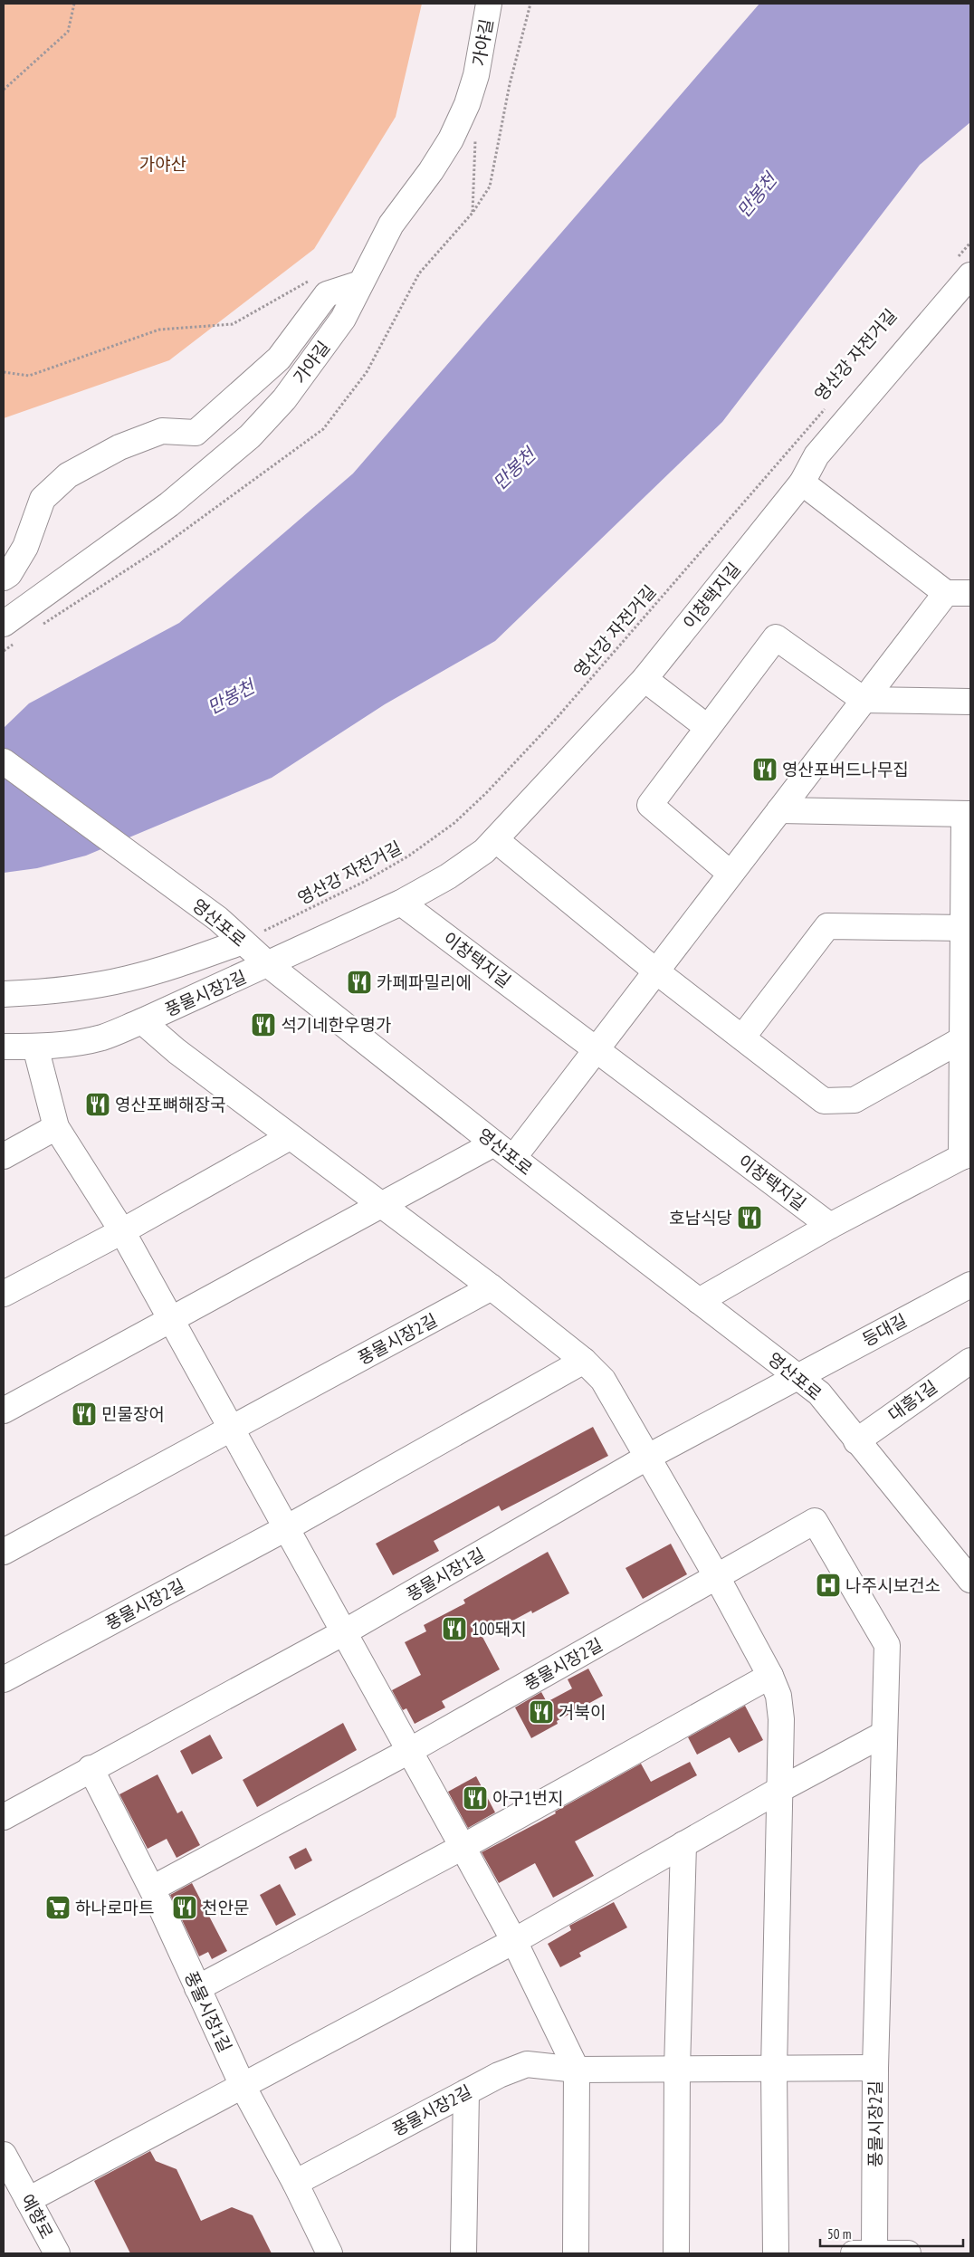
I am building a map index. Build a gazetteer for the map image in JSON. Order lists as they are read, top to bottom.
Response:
{
  "streets": {
    "street": [
      "가야길",
      "이창택지길",
      "영산포로",
      "풍물시장2길",
      "등대길",
      "대흥1길",
      "풍물시장1길",
      "예향로"
    ],
    "path": ["영산강 자전거길"]
  },
  "crossings": [
    ["영산강 자전거길", "영산포로"],
    ["이창택지길", "영산포로"],
    ["이창택지길", "풍물시장2길"],
    ["영산포로", "풍물시장2길"],
    ["영산포로", "등대길"],
    ["영산포로", "대흥1길"],
    ["영산포로", "풍물시장1길"],
    ["풍물시장2길", "풍물시장1길"],
    ["등대길", "풍물시장1길"]
  ],
  "water": ["만봉천"],
  "parks": ["가야산"],
  "places": {
    "restaurant": [
      "영산포버드나무집",
      "카페파밀리에",
      "석기네한우명가",
      "영산포뼈해장국",
      "호남식당",
      "민물장어",
      "100돼지",
      "거북이",
      "아구1번지",
      "천안문"
    ],
    "hospital": ["나주시보건소"],
    "supermarket": ["하나로마트"]
  },
  "scale_bar": "50 m"
}
